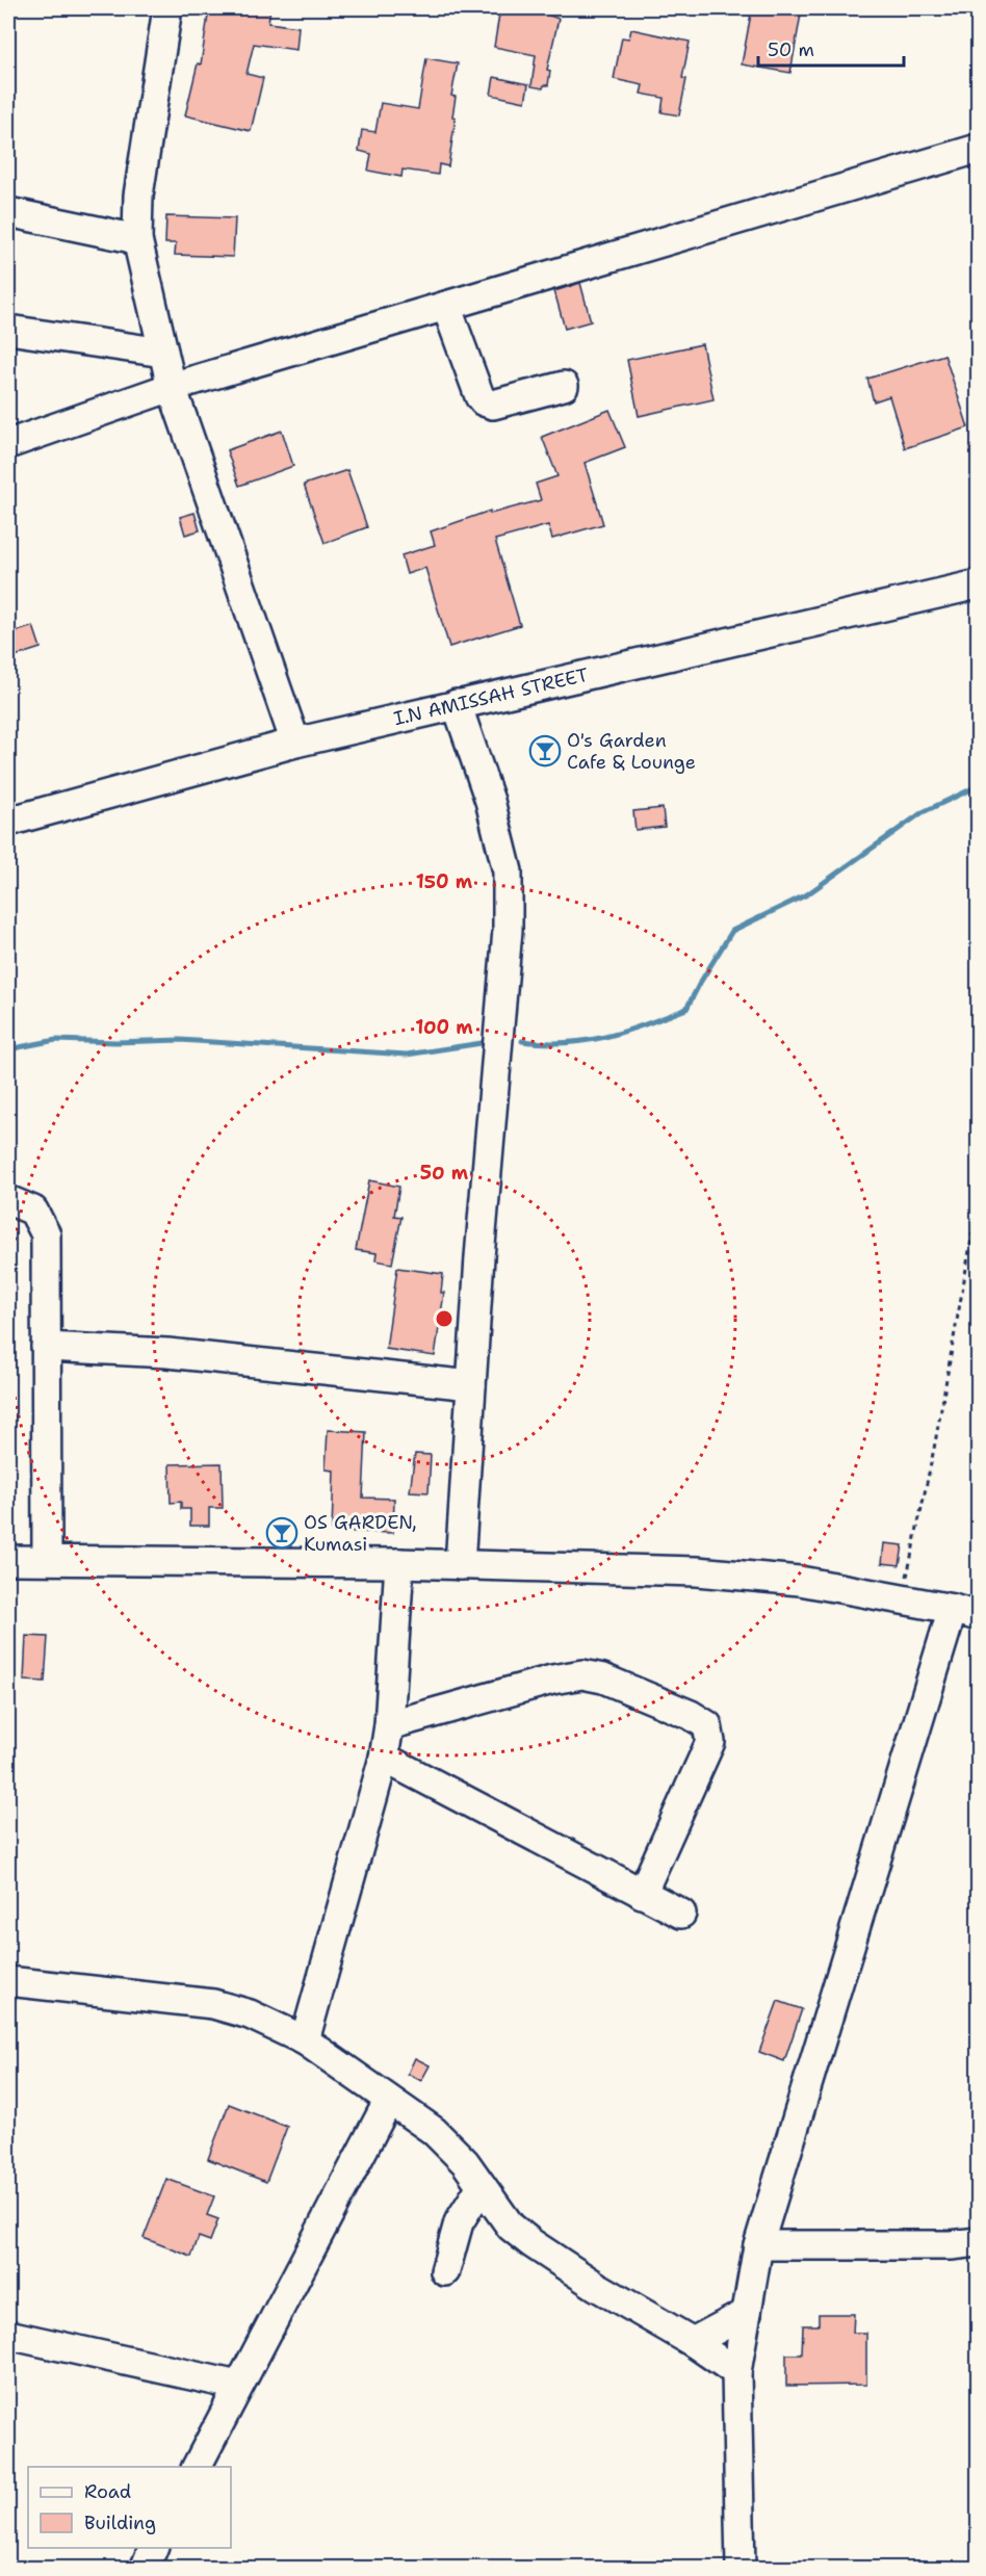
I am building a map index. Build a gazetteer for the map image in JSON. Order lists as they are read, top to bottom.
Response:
{
  "streets": {
    "street": ["I.N AMISSAH STREET"]
  },
  "places": {
    "bar": ["O's Garden Cafe & Lounge", "OS GARDEN, Kumasi"]
  },
  "legend": ["Road", "Building"],
  "scale_bar": "50 m",
  "rings": ["150 m", "100 m", "50 m"]
}
